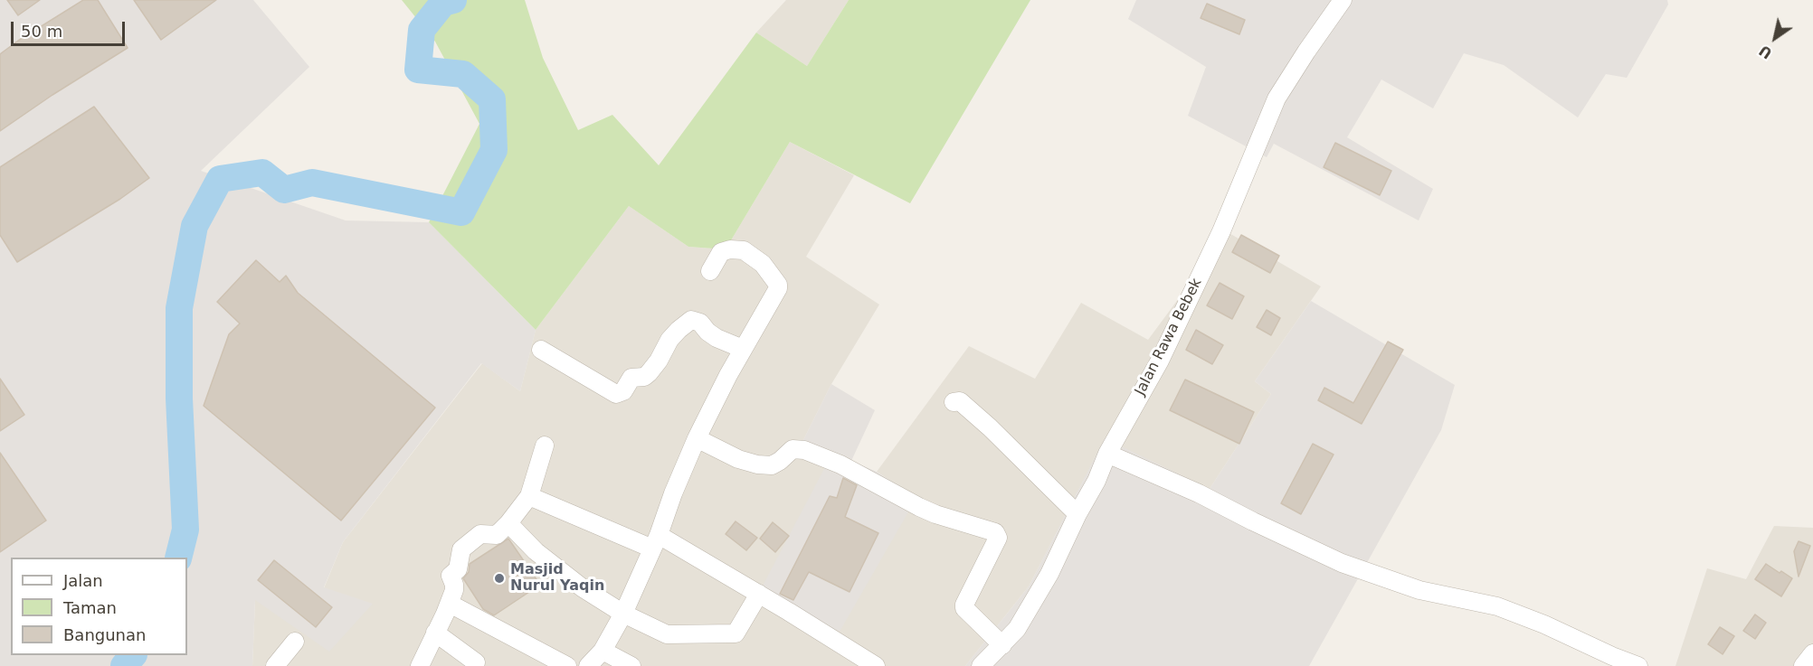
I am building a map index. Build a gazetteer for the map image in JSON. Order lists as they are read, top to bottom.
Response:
{
  "streets": {
    "street": ["Jalan Rawa Bebek"]
  },
  "places": ["Masjid Nurul Yaqin"],
  "legend": ["Jalan", "Taman", "Bangunan"],
  "scale_bar": "50 m",
  "north": "bottom left"
}
